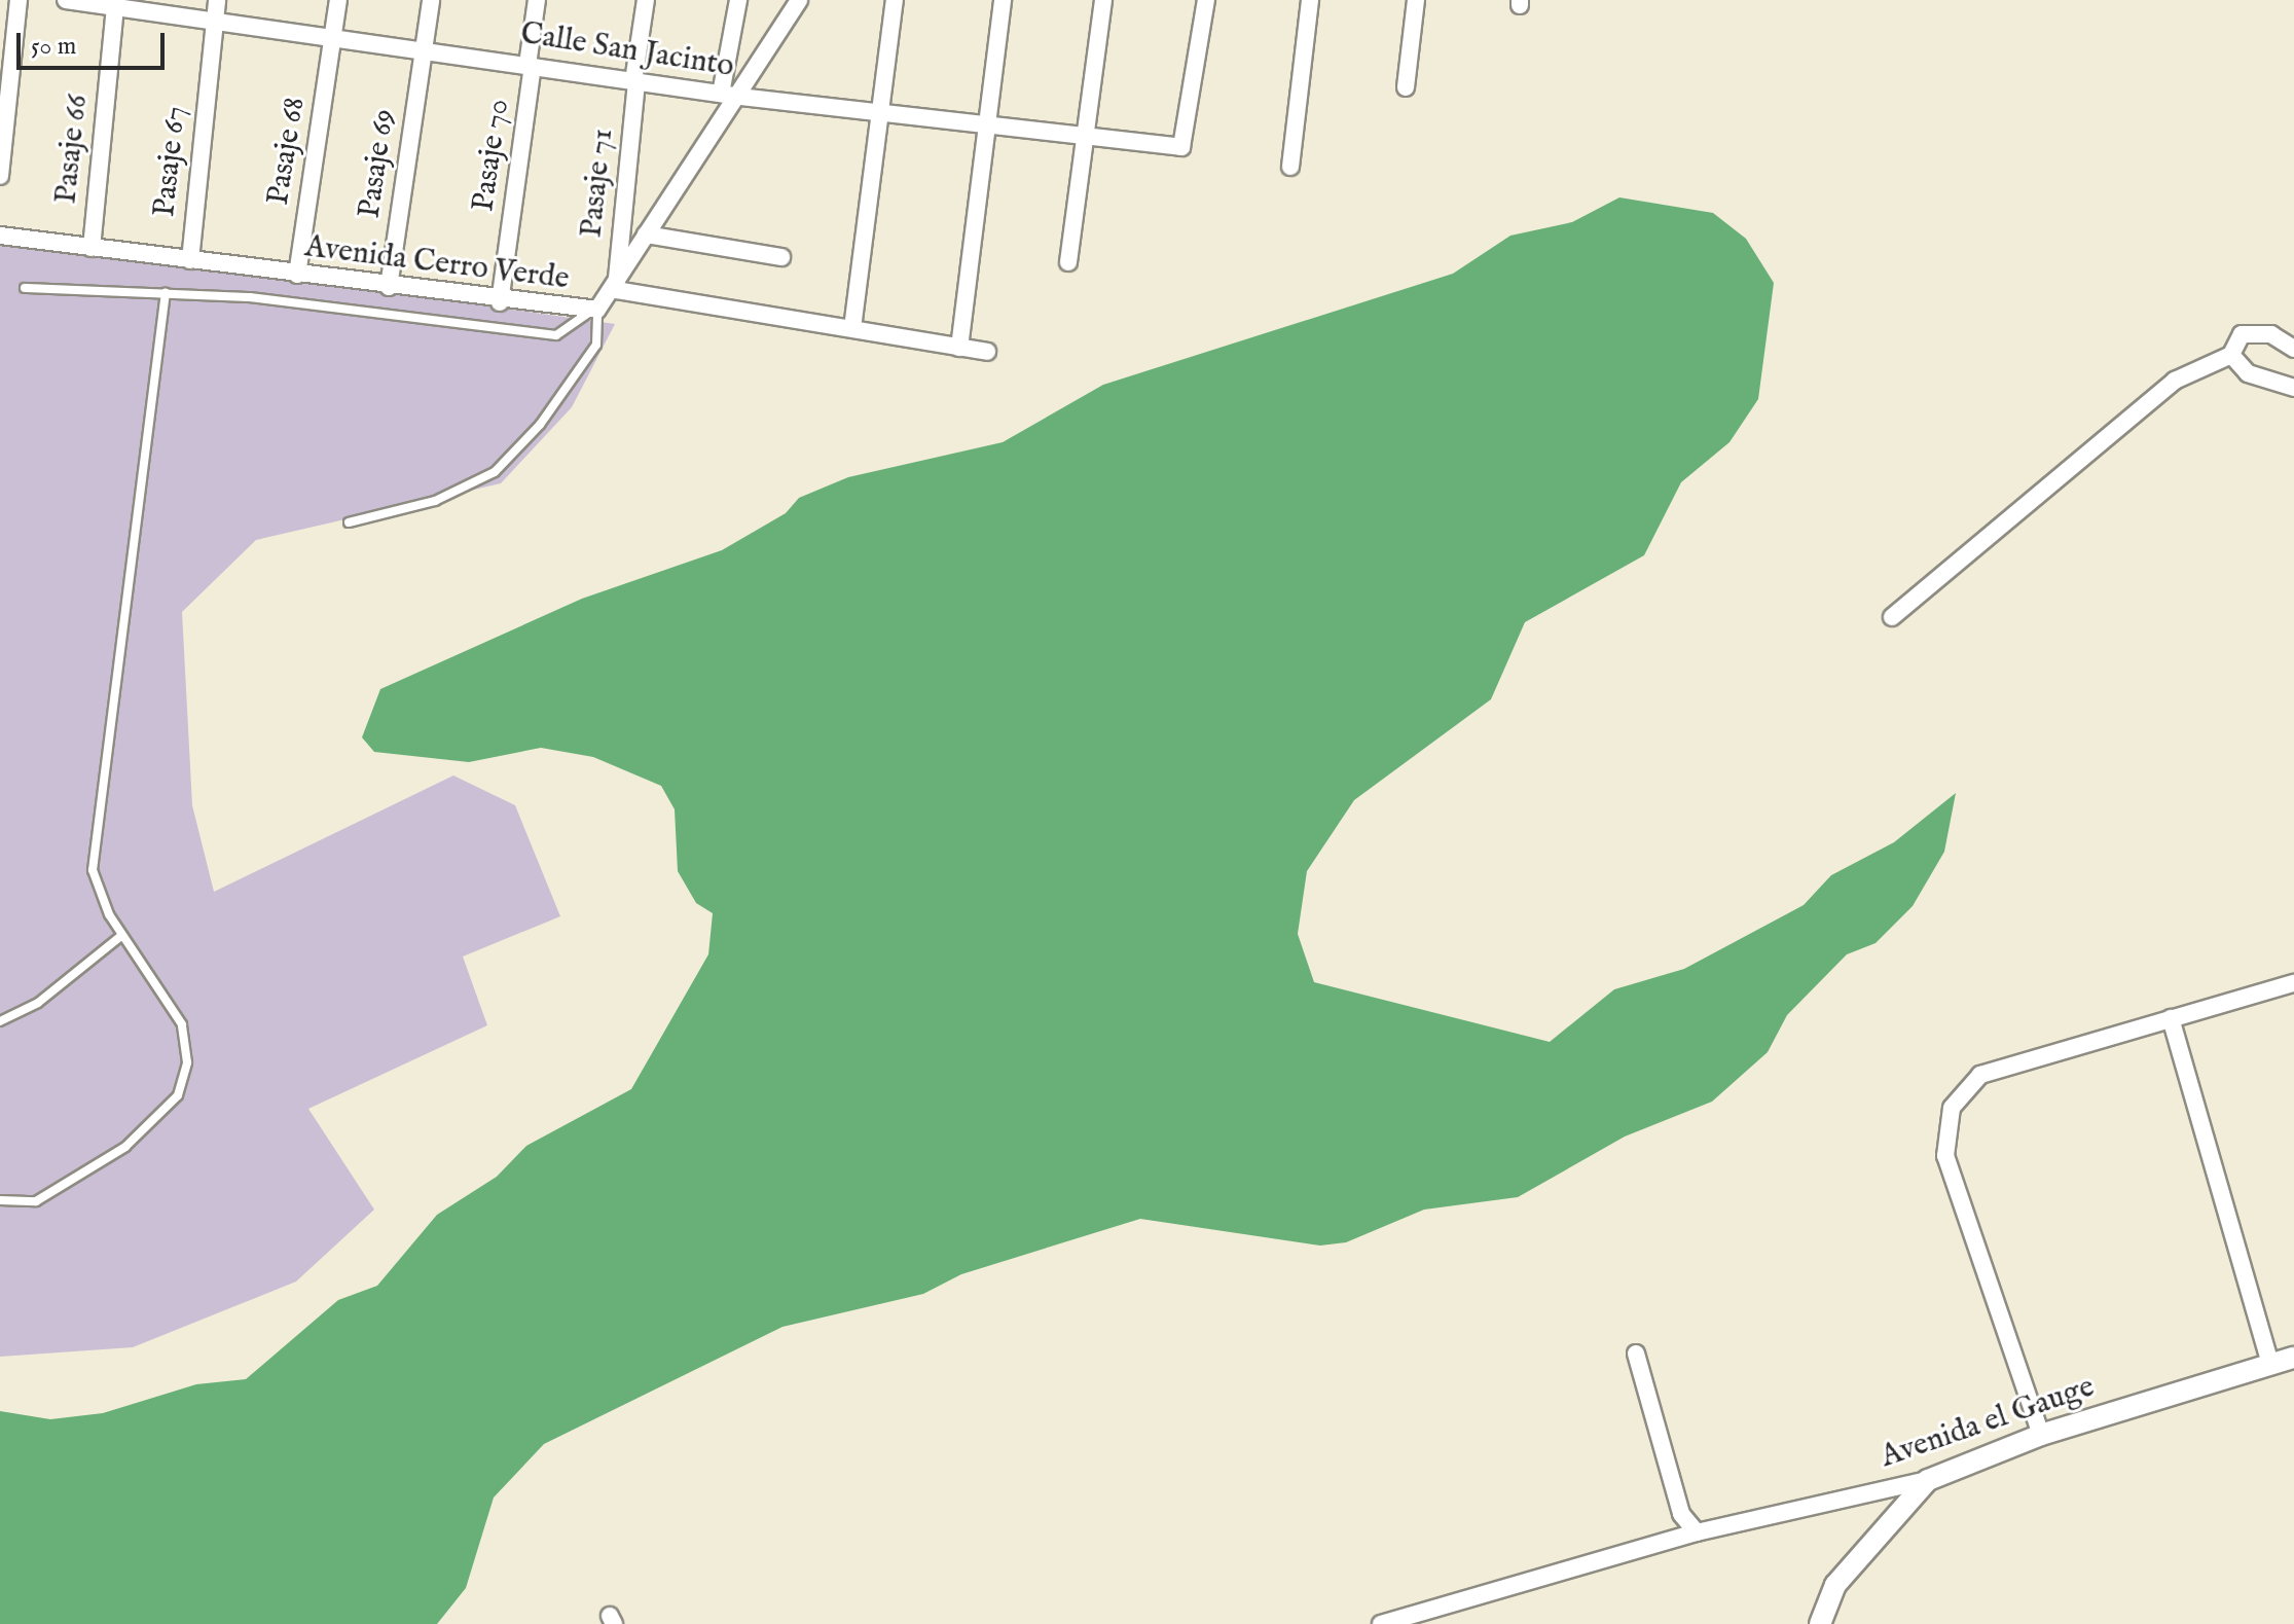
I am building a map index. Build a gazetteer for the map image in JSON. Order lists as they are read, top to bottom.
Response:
{
  "streets": {
    "street": [
      "Calle San Jacinto",
      "Pasaje 66",
      "Pasaje 68",
      "Pasaje 70",
      "Pasaje 67",
      "Pasaje 69",
      "Pasaje 71",
      "Avenida Cerro Verde",
      "Avenida el Gauge"
    ]
  },
  "crossings": [
    ["Calle San Jacinto", "Pasaje 66"],
    ["Calle San Jacinto", "Pasaje 68"],
    ["Calle San Jacinto", "Pasaje 70"],
    ["Calle San Jacinto", "Pasaje 67"],
    ["Calle San Jacinto", "Pasaje 69"],
    ["Calle San Jacinto", "Pasaje 71"],
    ["Calle San Jacinto", "Avenida Cerro Verde"],
    ["Pasaje 66", "Avenida Cerro Verde"],
    ["Pasaje 68", "Avenida Cerro Verde"],
    ["Pasaje 70", "Avenida Cerro Verde"],
    ["Pasaje 67", "Avenida Cerro Verde"],
    ["Pasaje 69", "Avenida Cerro Verde"],
    ["Pasaje 71", "Avenida Cerro Verde"]
  ],
  "scale_bar": "50 m"
}
